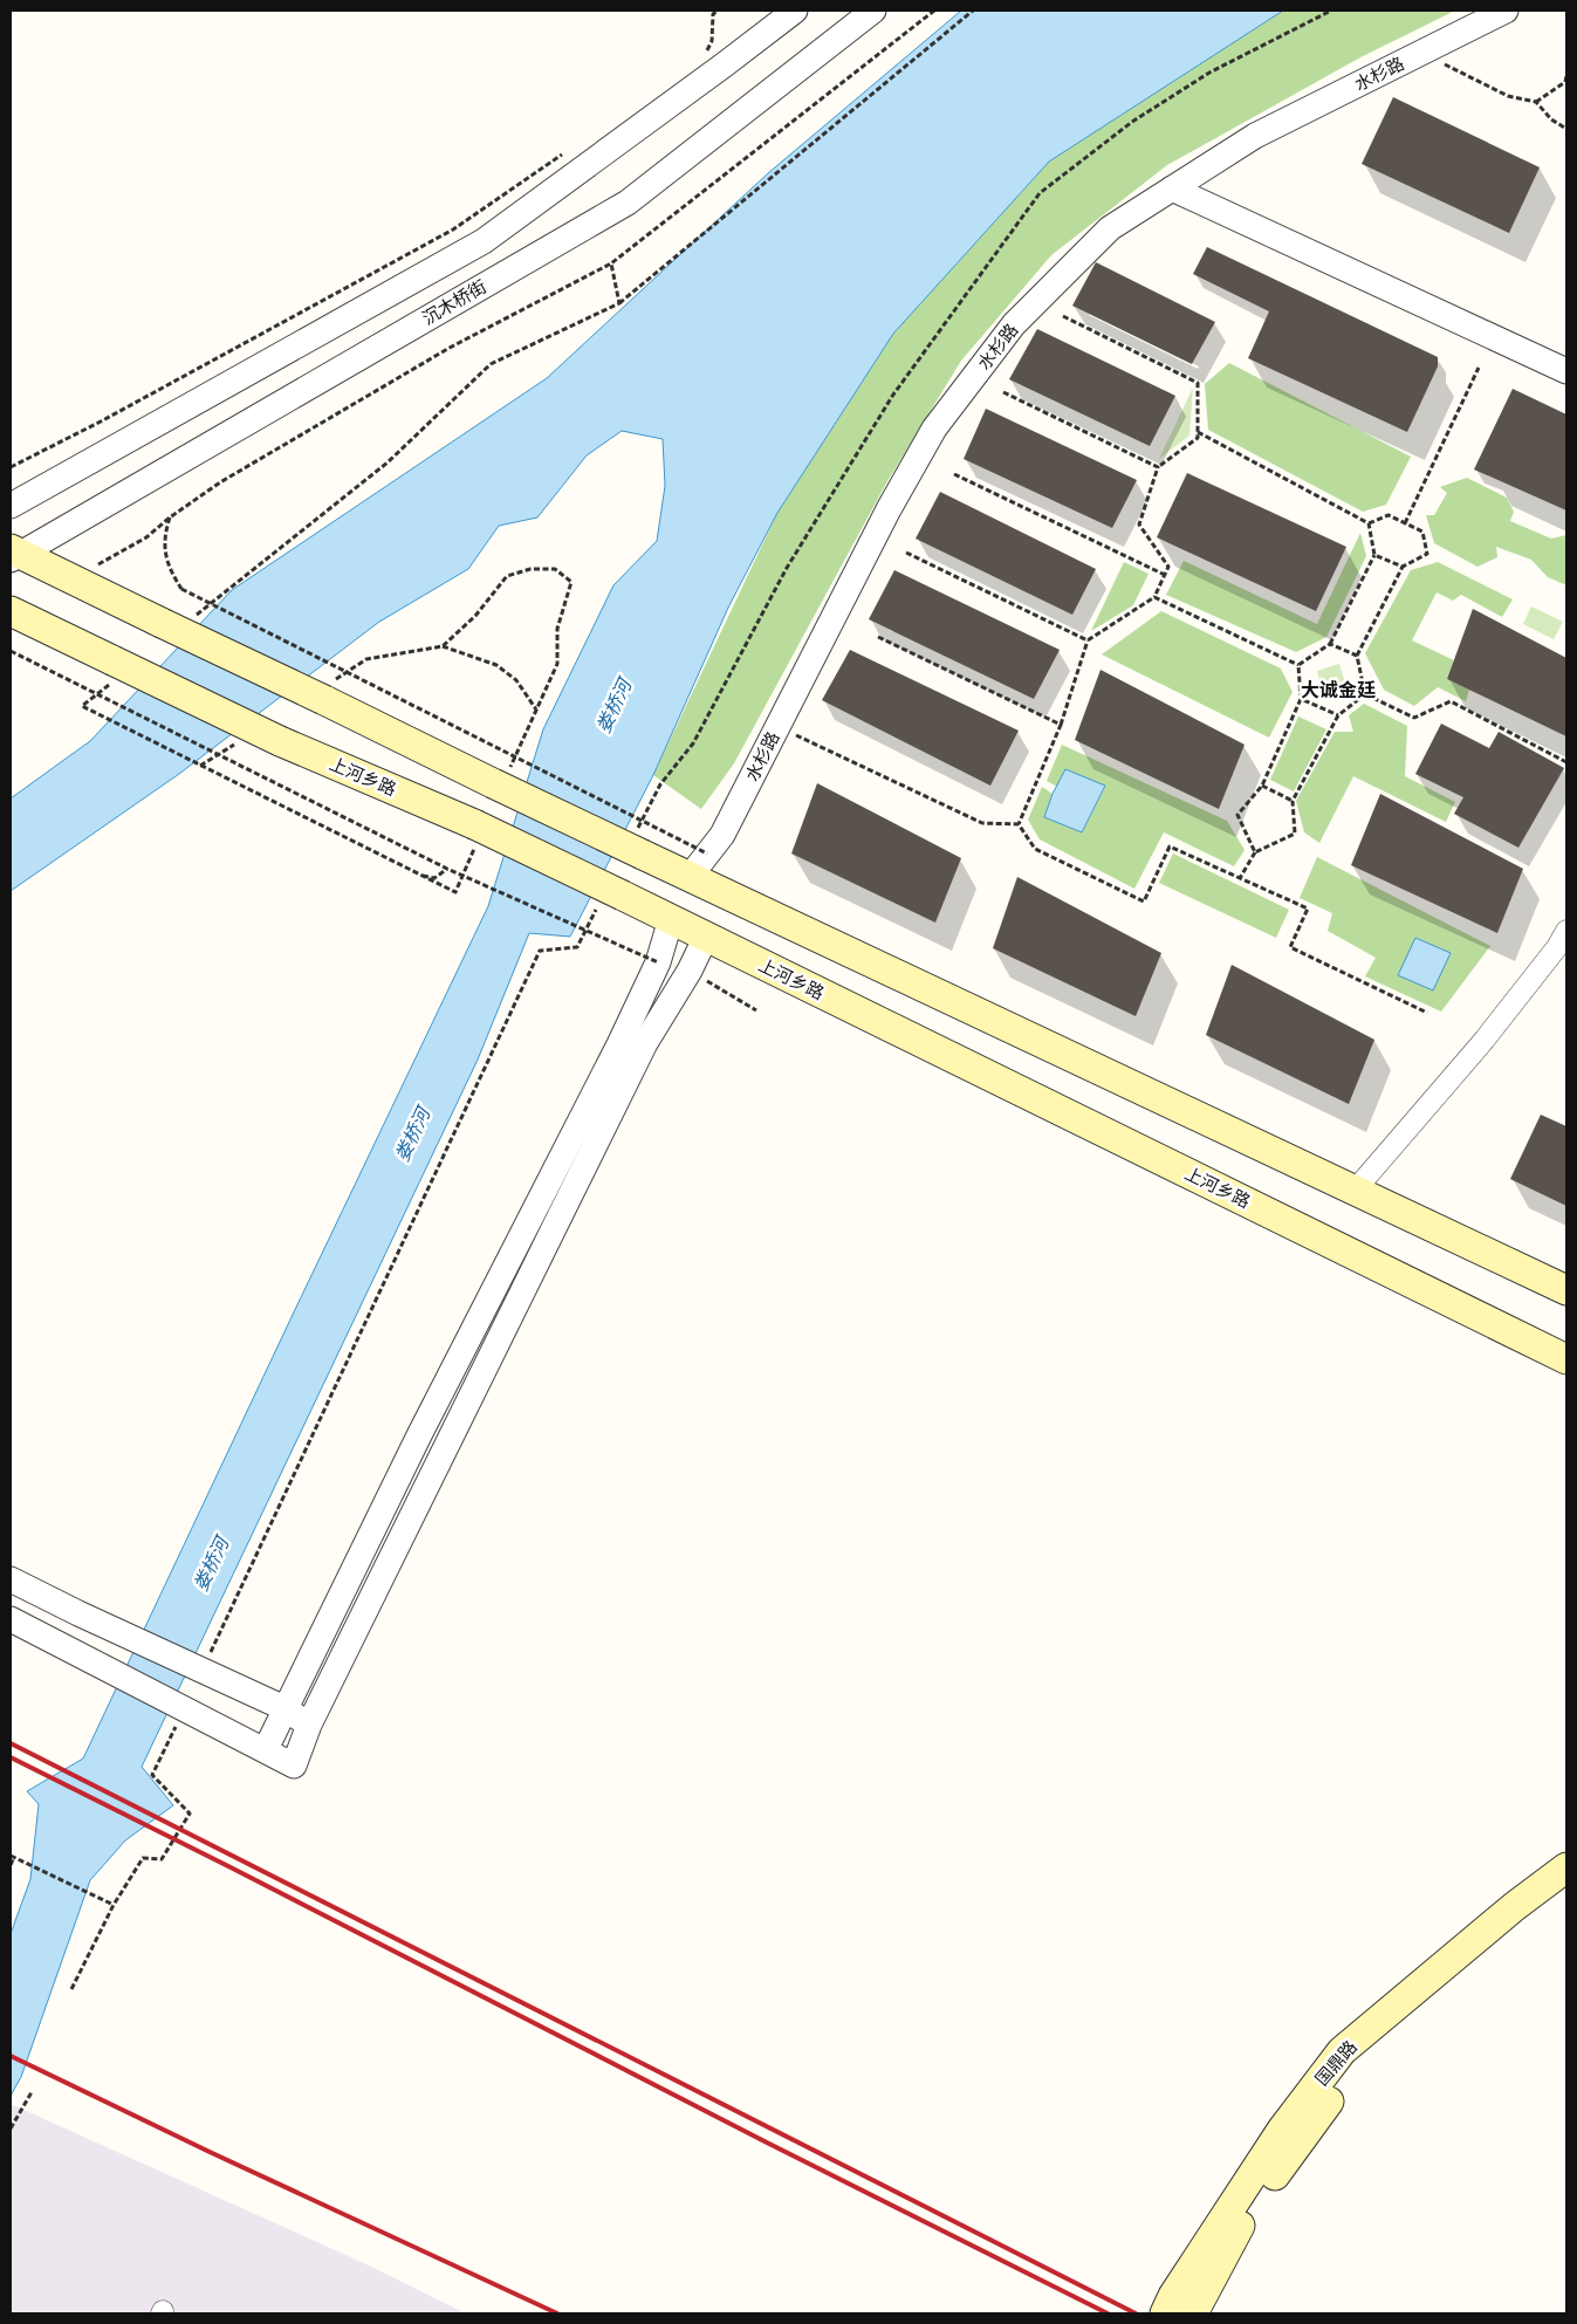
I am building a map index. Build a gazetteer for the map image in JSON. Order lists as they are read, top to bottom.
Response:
{
  "streets": {
    "main road": ["上河乡路", "国鼎路"],
    "street": ["水杉路", "沉木桥街"]
  },
  "districts": ["大诚金廷"],
  "water": ["娄桥河"]
}
